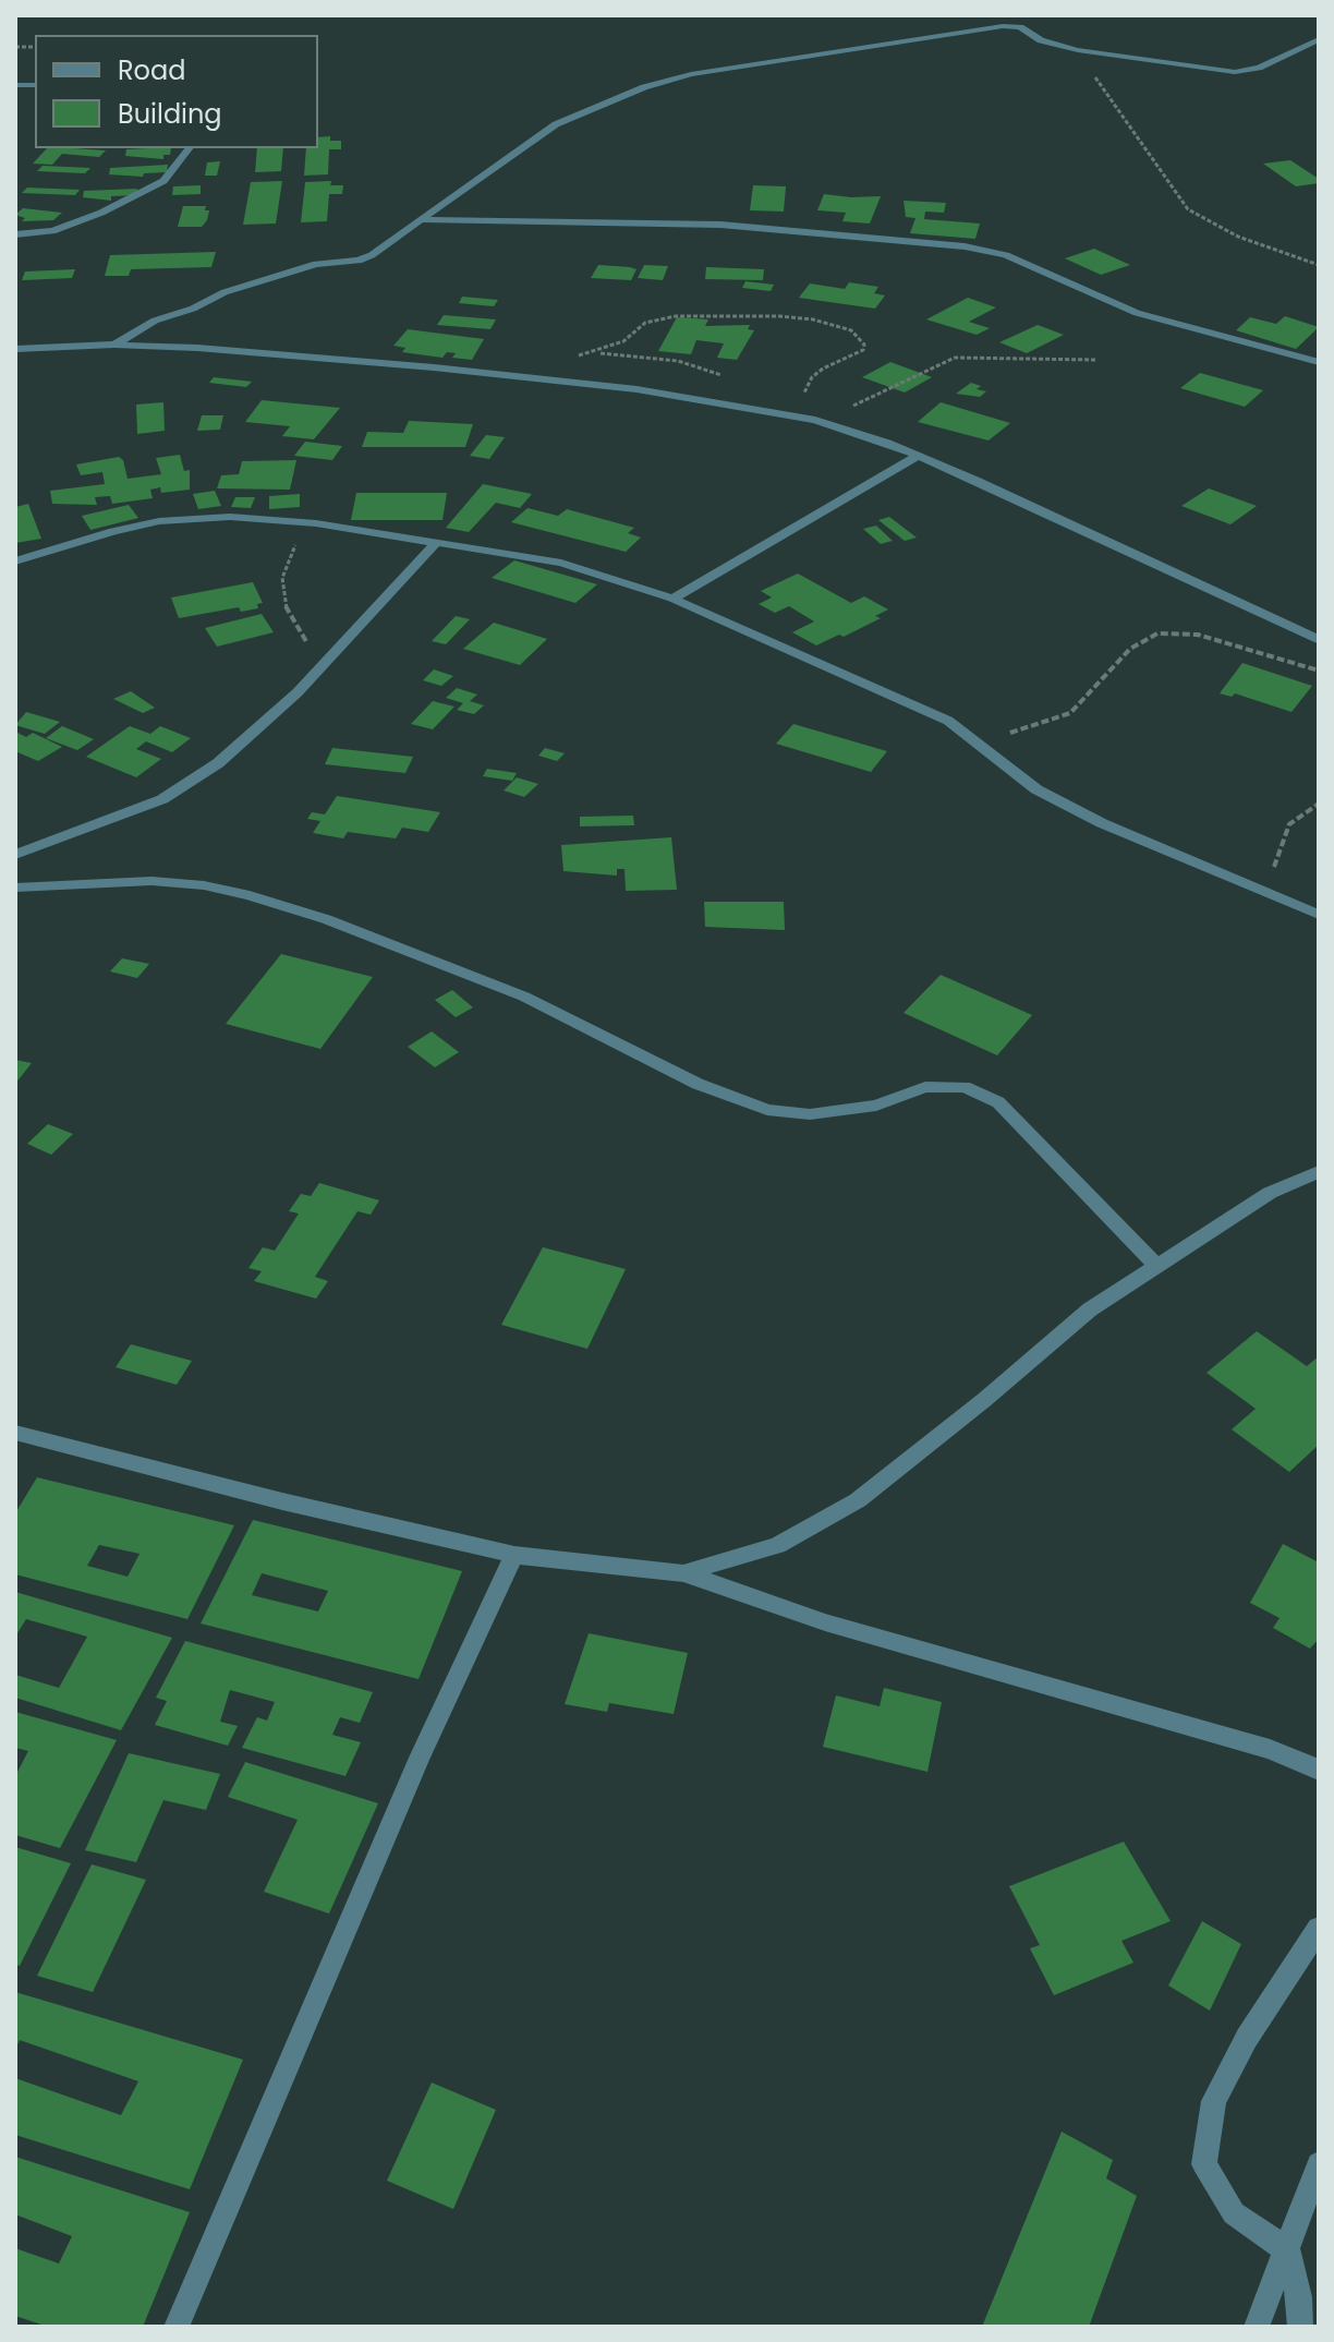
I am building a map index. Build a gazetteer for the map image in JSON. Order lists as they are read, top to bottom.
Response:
{
  "legend": ["Road", "Building"]
}
